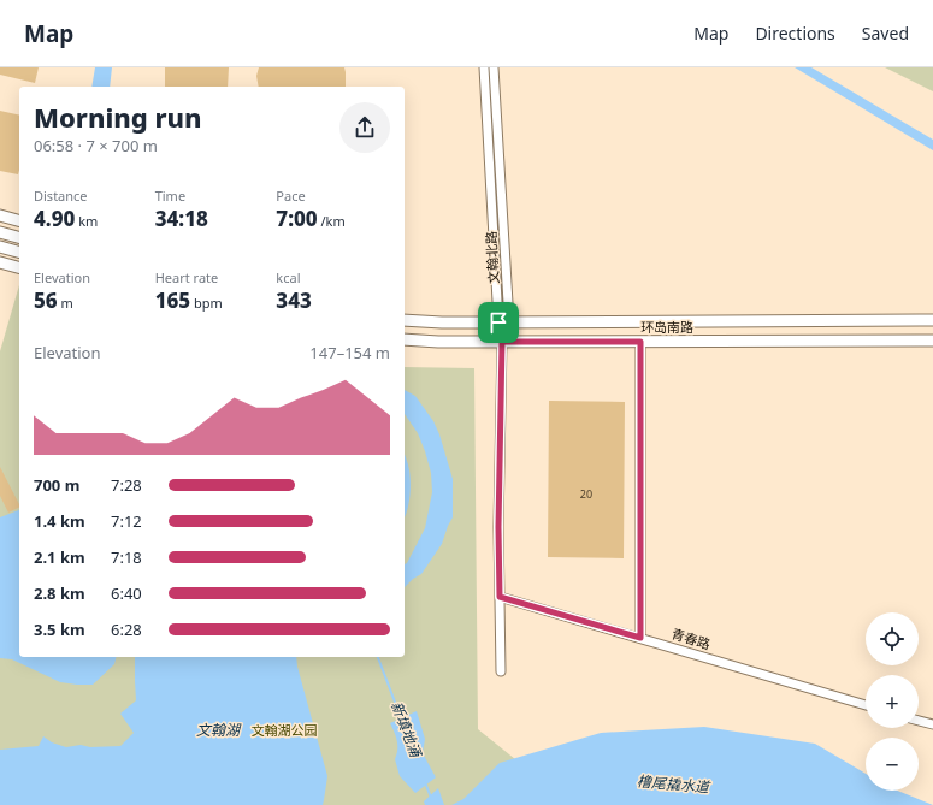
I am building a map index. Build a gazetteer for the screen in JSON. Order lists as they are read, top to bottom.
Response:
{
  "streets": {
    "main road": ["环岛南路"],
    "street": ["文翰北路", "青春路"]
  },
  "crossings": [
    ["文翰北路", "环岛南路"],
    ["文翰北路", "青春路"]
  ],
  "water": ["新填地涌", "文翰湖", "橹尾撬水道"],
  "parks": ["文翰湖公园"],
  "house_numbers": ["20"],
  "page": {
    "header": "Map",
    "nav": ["Map", "Directions", "Saved"],
    "heading": ["Morning run", "06:58 · 7 × 700 m"],
    "stats": [
      ["Distance", "4.90 km"],
      ["Time", "34:18"],
      ["Pace", "7:00 /km"],
      ["Elevation", "56 m"],
      ["Heart rate", "165 bpm"],
      ["kcal", "343"]
    ],
    "chart": ["Elevation", "147–154 m"],
    "list": [
      {
        "name": "700 m",
        "note": "7:28"
      },
      {
        "name": "1.4 km",
        "note": "7:12"
      },
      {
        "name": "2.1 km",
        "note": "7:18"
      },
      {
        "name": "2.8 km",
        "note": "6:40"
      },
      {
        "name": "3.5 km",
        "note": "6:28"
      }
    ],
    "map_buttons": ["+", "−"]
  }
}
